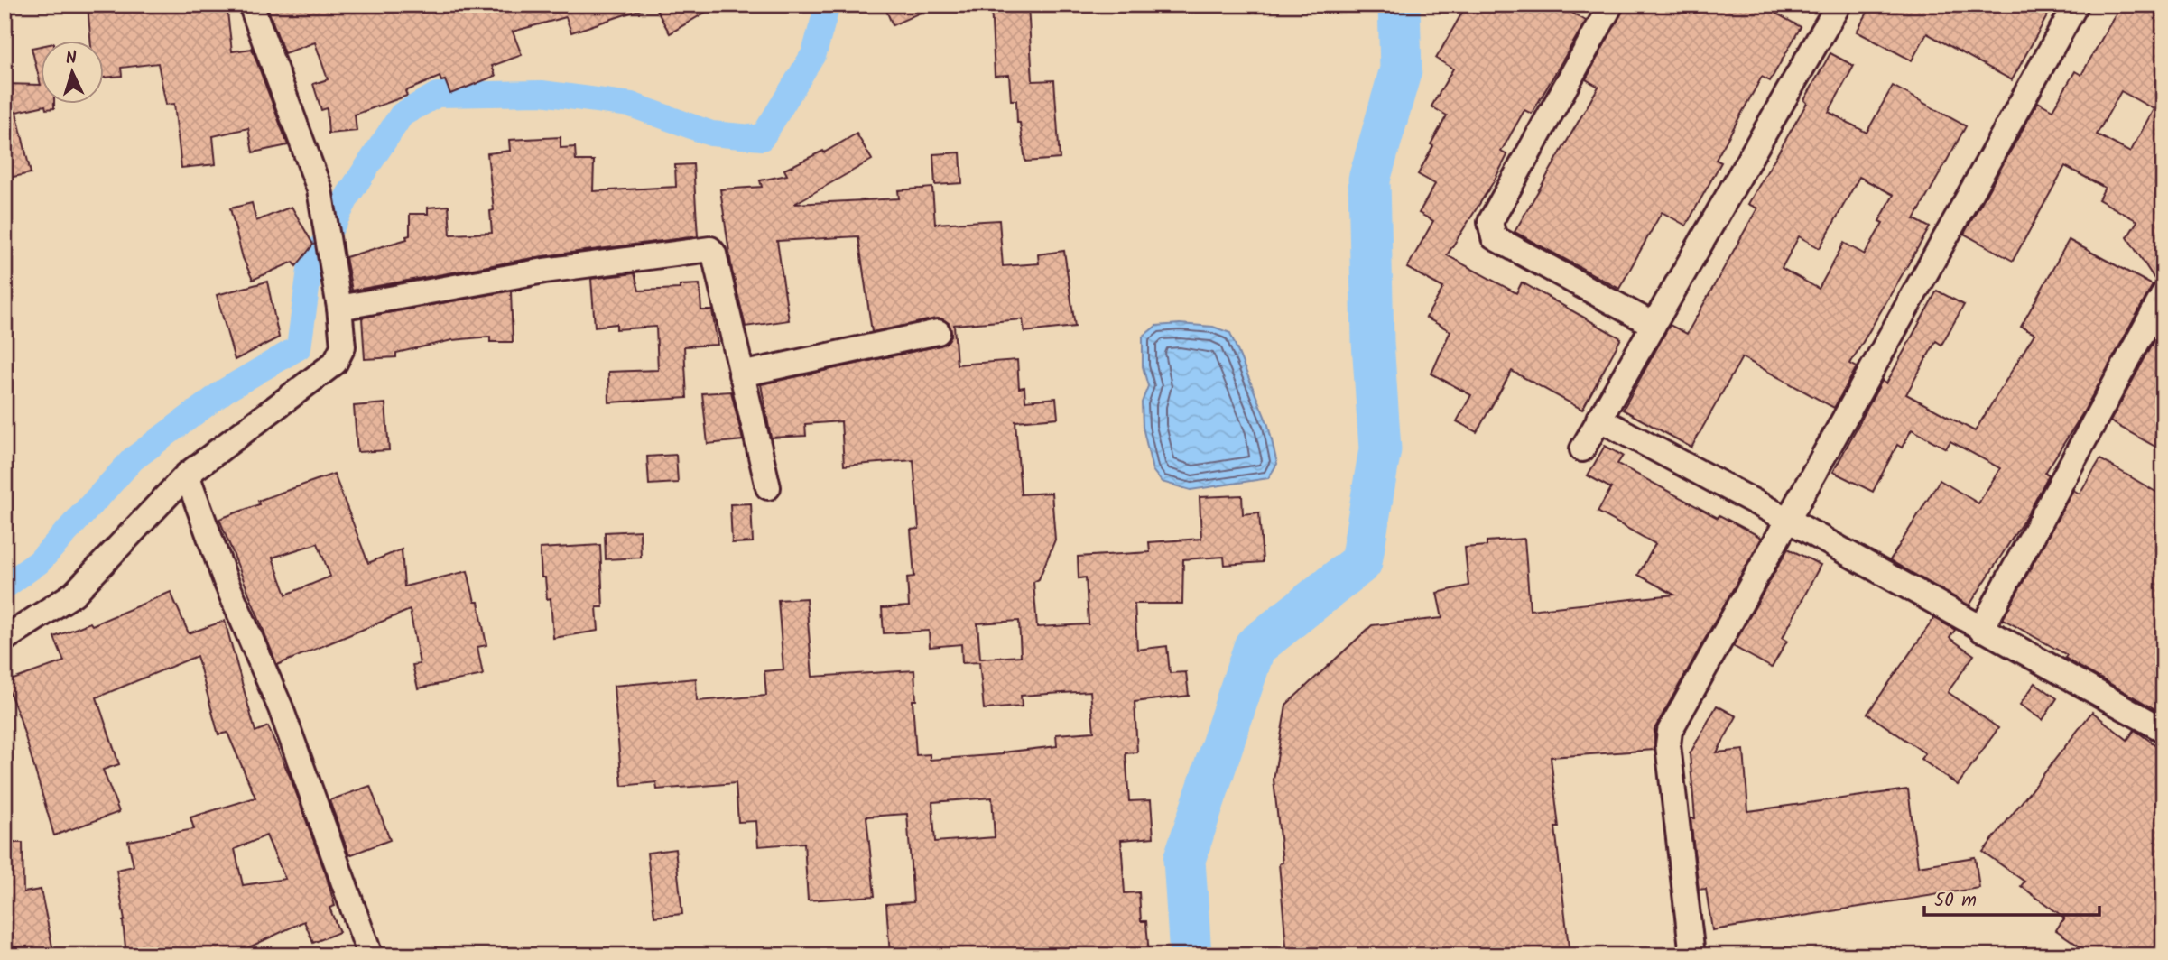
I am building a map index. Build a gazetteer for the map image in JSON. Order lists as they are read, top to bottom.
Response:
{
  "scale_bar": "50 m",
  "north": "top"
}
